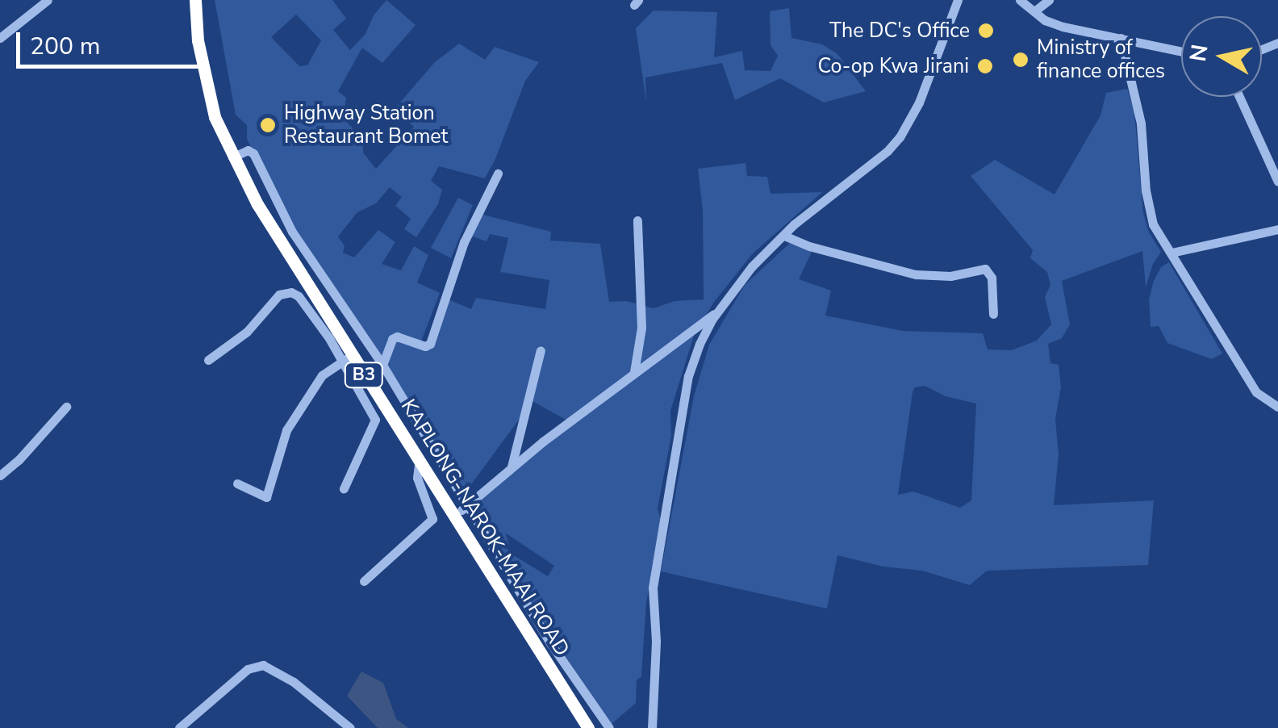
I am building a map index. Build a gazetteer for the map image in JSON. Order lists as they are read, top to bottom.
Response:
{
  "streets": {
    "highway": ["B3", "KAPLONG-NAROK-MAAI ROAD"]
  },
  "places": [
    "The DC's Office",
    "Ministry of finance offices",
    "Co-op Kwa Jirani",
    "Highway Station Restaurant Bomet"
  ],
  "scale_bar": "200 m",
  "north": "left"
}
